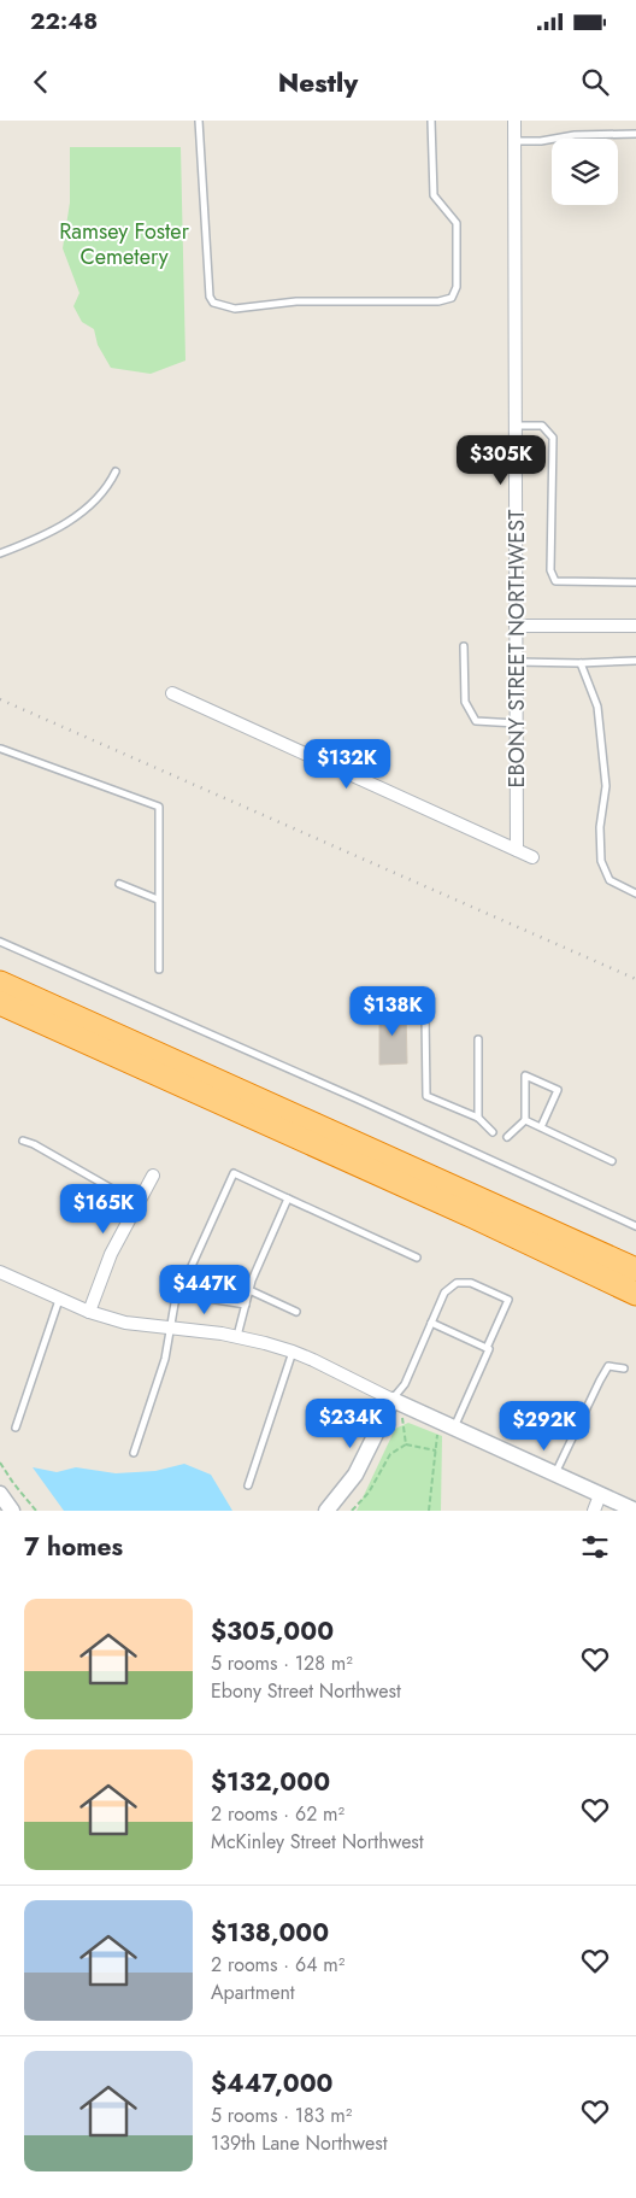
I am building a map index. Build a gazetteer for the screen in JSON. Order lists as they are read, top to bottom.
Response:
{
  "streets": {
    "street": ["EBONY STREET NORTHWEST"]
  },
  "parks": ["Ramsey Foster Cemetery"],
  "page": {
    "status": "22:48",
    "header": "Nestly",
    "price": [
      "$305K",
      "$132K",
      "$138K",
      "$165K",
      "$447K",
      "$234K",
      "$292K"
    ],
    "heading": "7 homes",
    "list": [
      {
        "name": "$305,000",
        "note": "5 rooms · 128 m² · Ebony Street Northwest"
      },
      {
        "name": "$132,000",
        "note": "2 rooms · 62 m² · McKinley Street Northwest"
      },
      {
        "name": "$138,000",
        "note": "2 rooms · 64 m² · Apartment"
      },
      {
        "name": "$447,000",
        "note": "5 rooms · 183 m² · 139th Lane Northwest"
      }
    ]
  }
}
